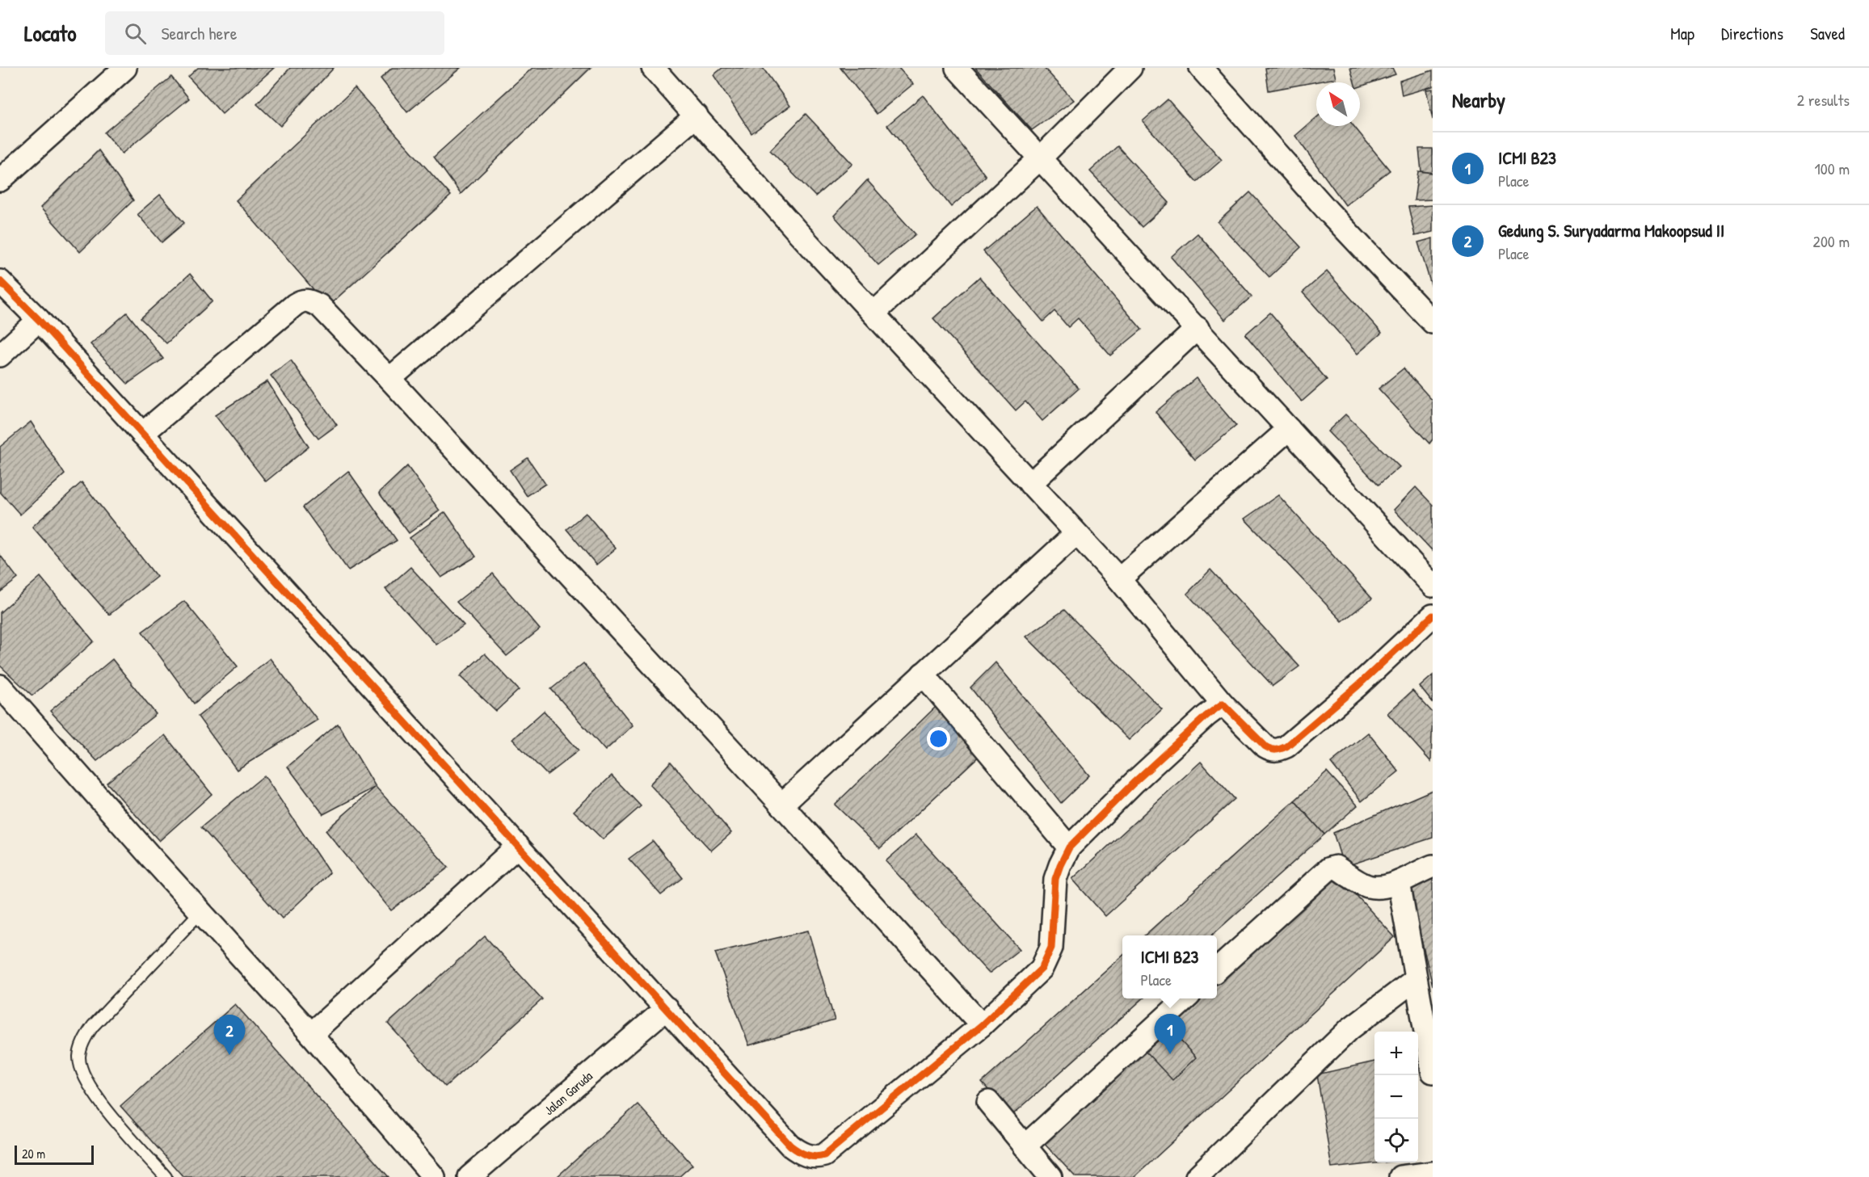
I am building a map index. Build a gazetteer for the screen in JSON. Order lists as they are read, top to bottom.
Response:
{
  "streets": {
    "street": ["Jalan Garuda"]
  },
  "scale_bar": "20 m",
  "north": "top left",
  "page": {
    "header": "Locato",
    "search": "Search here",
    "nav": ["Map", "Directions", "Saved"],
    "heading": ["Nearby", "2 results"],
    "list": [
      {
        "mark": "1",
        "name": "ICMI B23",
        "note": "Place",
        "value": "100 m"
      },
      {
        "mark": "2",
        "name": "Gedung S. Suryadarma Makoopsud II",
        "note": "Place",
        "value": "200 m"
      }
    ],
    "popup": ["ICMI B23", "Place"],
    "pins": ["1", "2"],
    "map_buttons": ["+", "−"],
    "scale": "20 m"
  }
}
